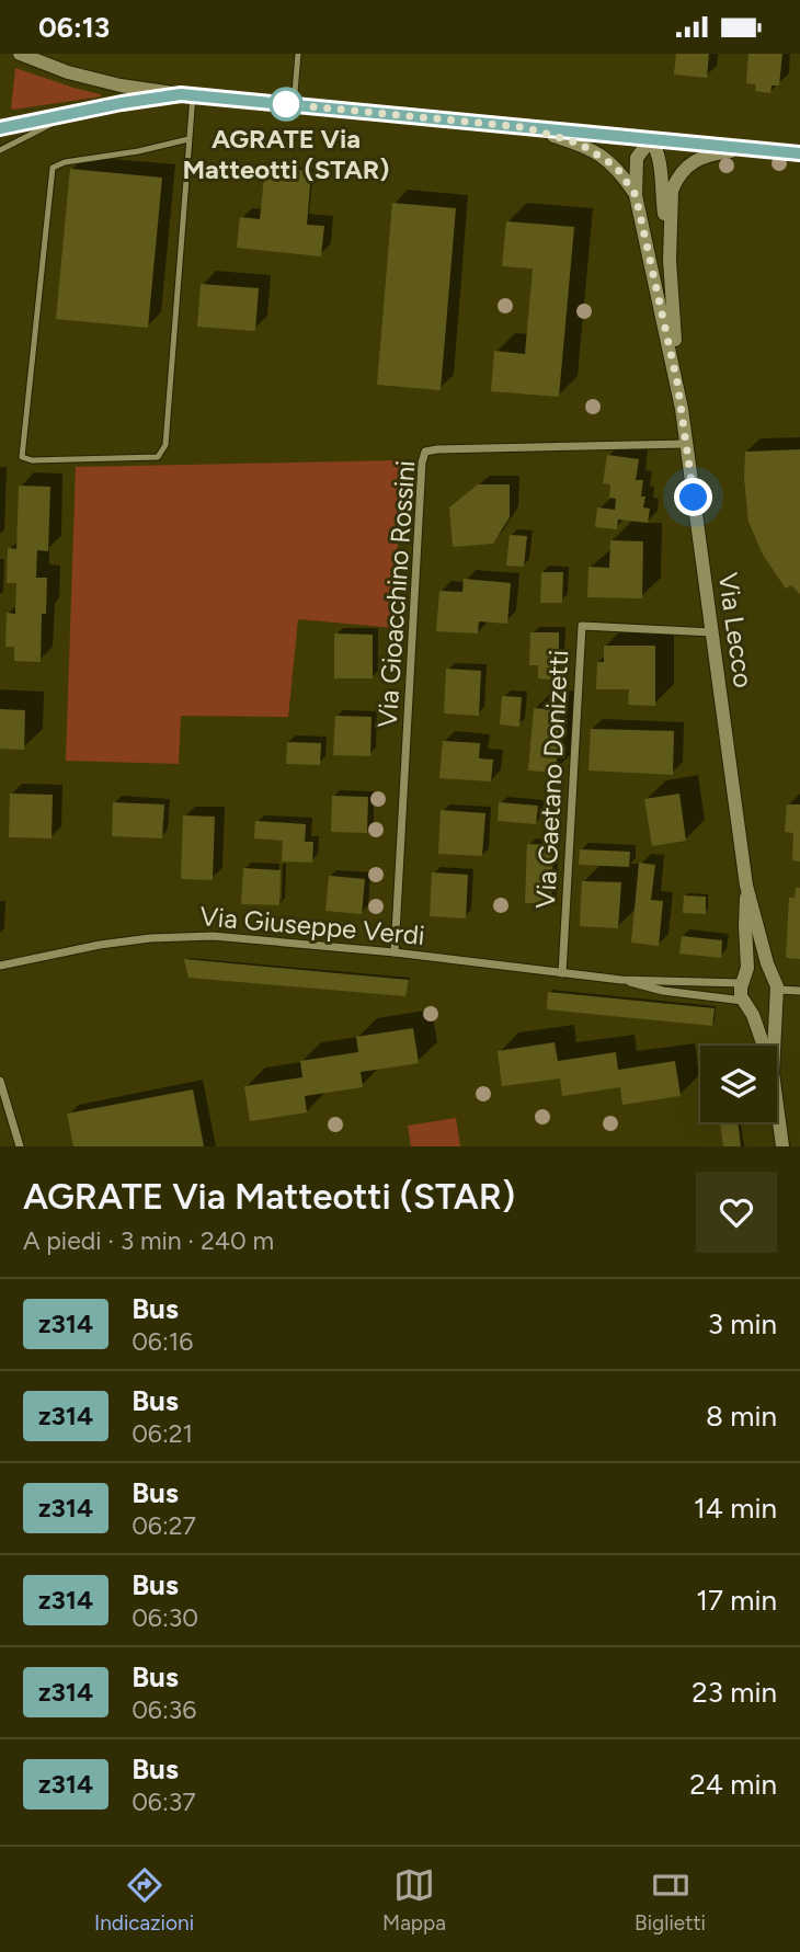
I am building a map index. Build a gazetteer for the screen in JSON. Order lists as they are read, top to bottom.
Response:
{
  "streets": {
    "street": [
      "Via Gioacchino Rossini",
      "Via Lecco",
      "Via Gaetano Donizetti",
      "Via Giuseppe Verdi"
    ]
  },
  "crossings": [
    ["Via Gioacchino Rossini", "Via Lecco"],
    ["Via Gioacchino Rossini", "Via Giuseppe Verdi"],
    ["Via Lecco", "Via Gaetano Donizetti"],
    ["Via Lecco", "Via Giuseppe Verdi"],
    ["Via Gaetano Donizetti", "Via Giuseppe Verdi"]
  ],
  "places": ["AGRATE Via Matteotti (STAR)"],
  "lines": ["bus line z314"],
  "page": {
    "status": "06:13",
    "heading": ["AGRATE Via Matteotti (STAR)", "A piedi · 3 min · 240 m"],
    "list": [
      {
        "mark": "z314",
        "name": "Bus",
        "note": "06:16",
        "value": "3 min"
      },
      {
        "mark": "z314",
        "name": "Bus",
        "note": "06:21",
        "value": "8 min"
      },
      {
        "mark": "z314",
        "name": "Bus",
        "note": "06:27",
        "value": "14 min"
      },
      {
        "mark": "z314",
        "name": "Bus",
        "note": "06:30",
        "value": "17 min"
      },
      {
        "mark": "z314",
        "name": "Bus",
        "note": "06:36",
        "value": "23 min"
      },
      {
        "mark": "z314",
        "name": "Bus",
        "note": "06:37",
        "value": "24 min"
      }
    ],
    "tabs": ["Indicazioni", "Mappa", "Biglietti"]
  }
}
